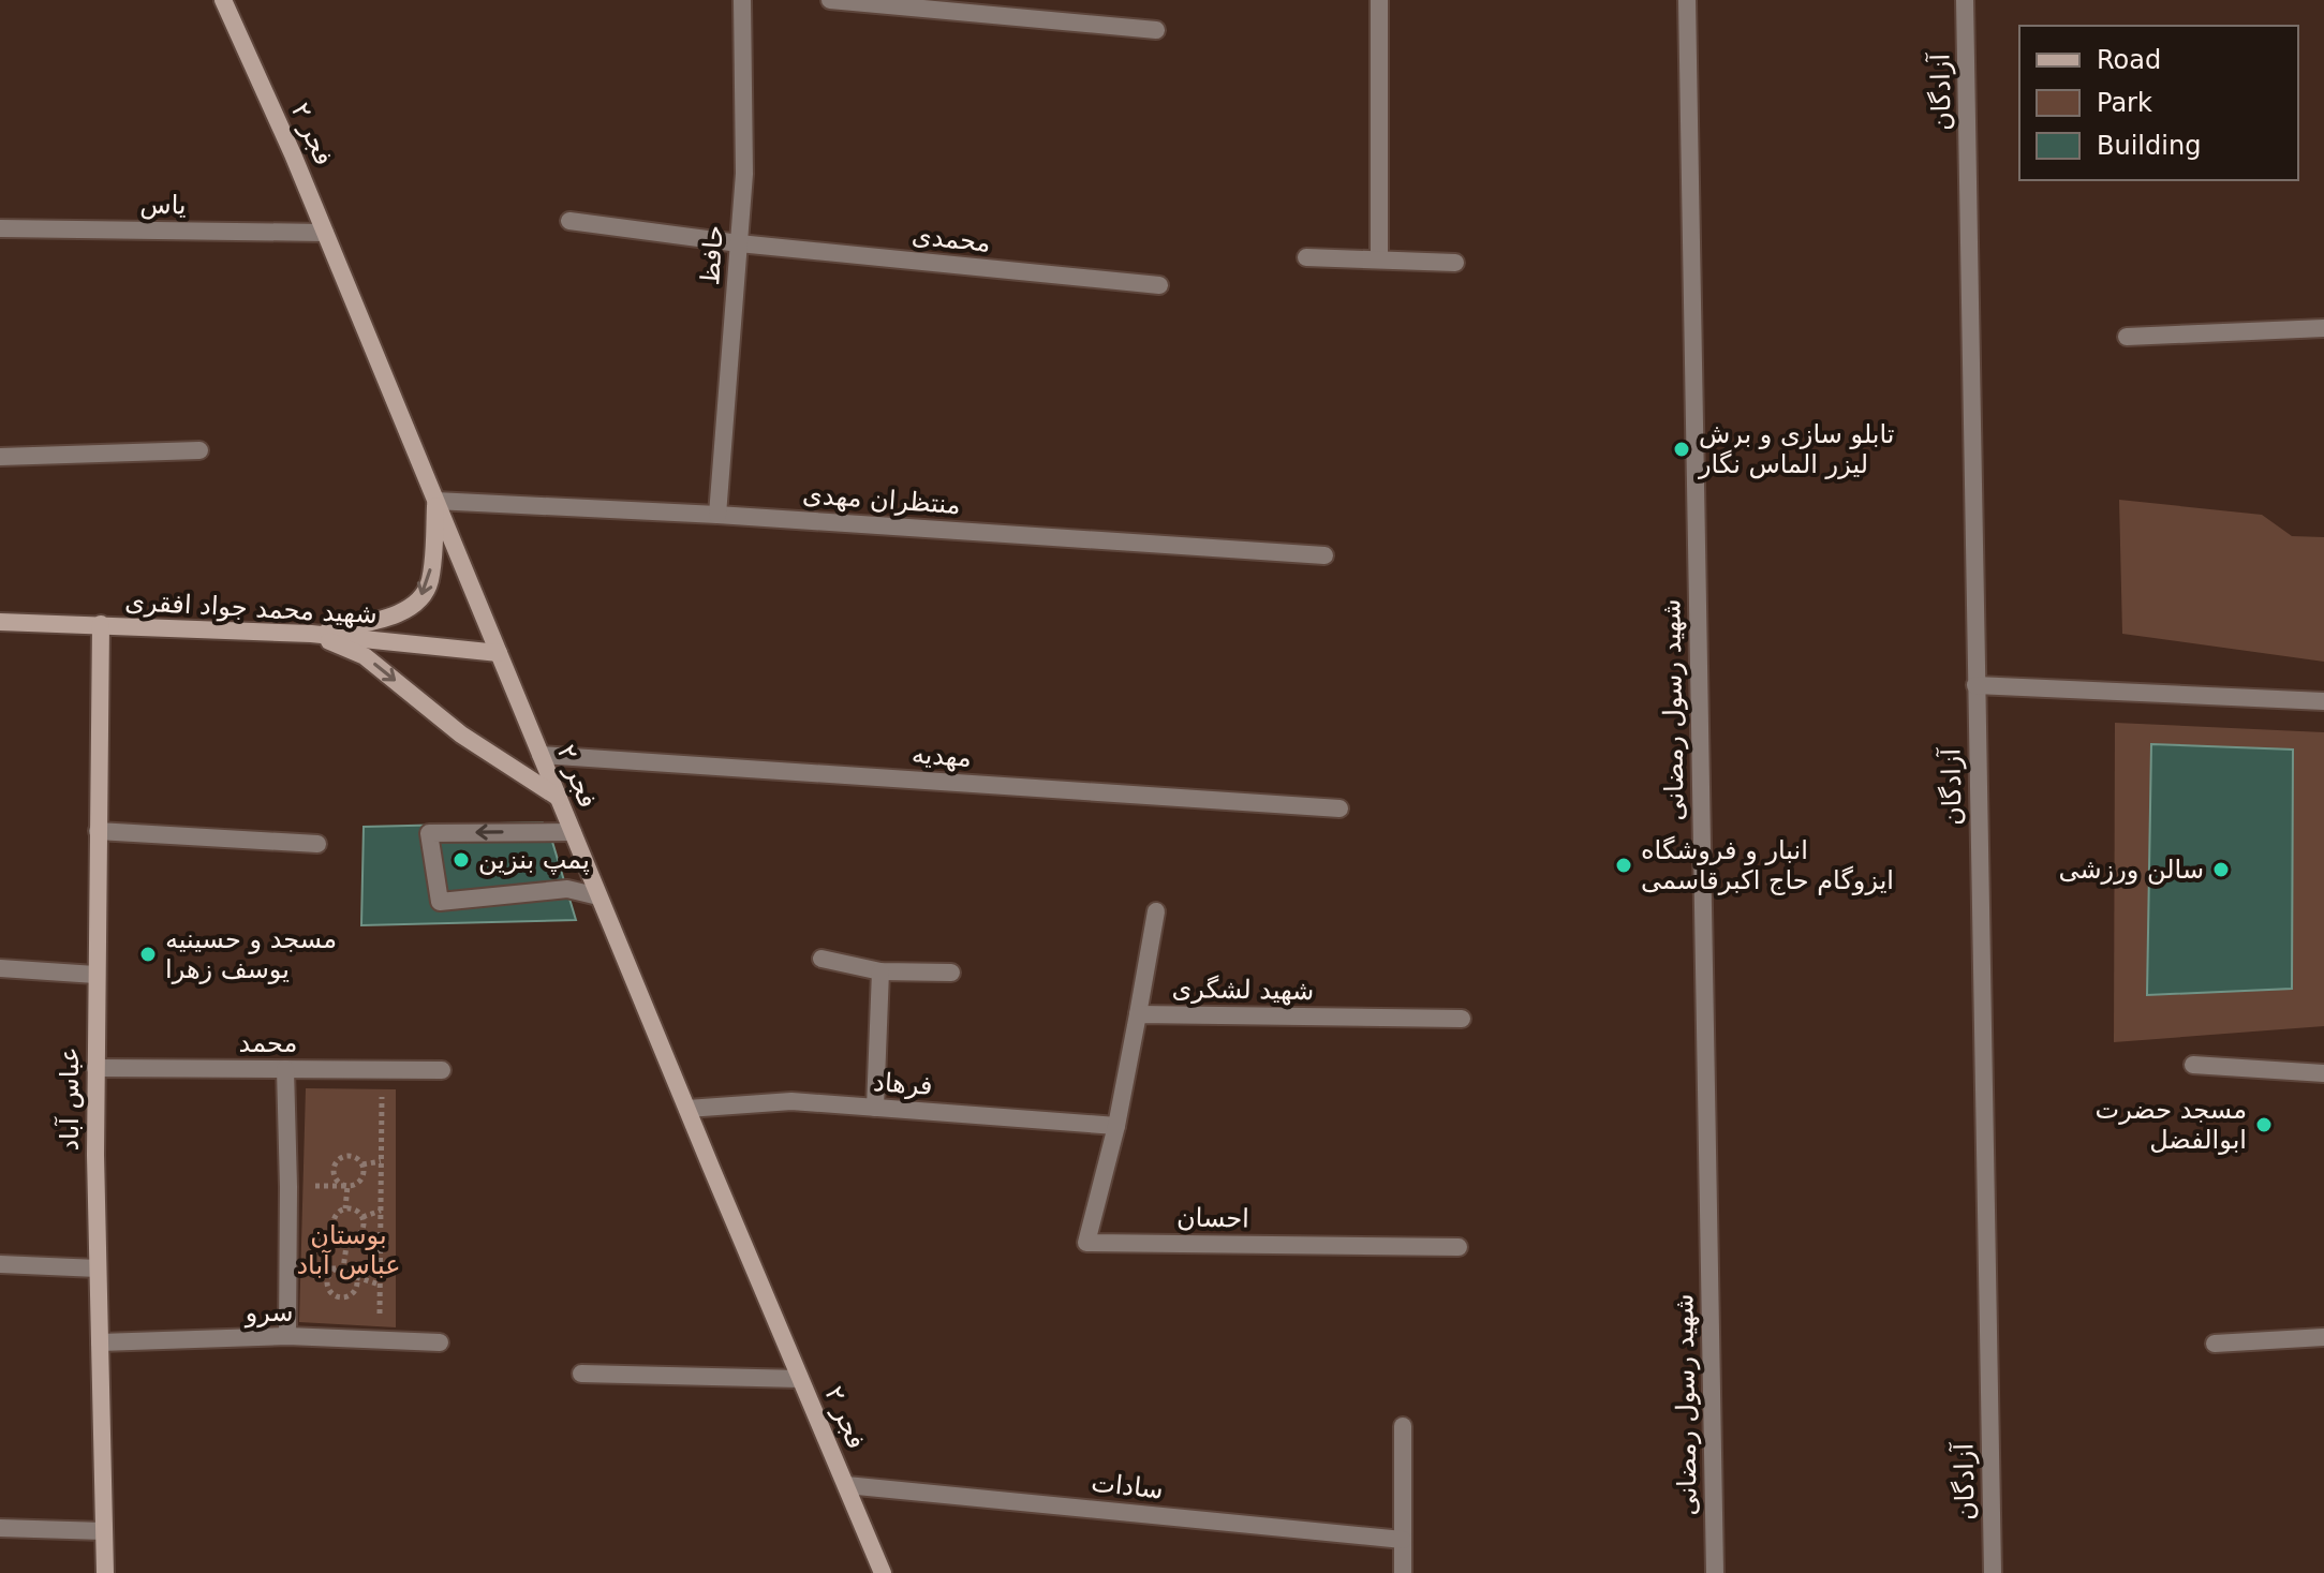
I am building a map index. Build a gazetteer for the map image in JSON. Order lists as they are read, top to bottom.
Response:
{
  "streets": {
    "street": [
      "آزادگان",
      "فجر ۲",
      "یاس",
      "محمدی",
      "حافظ",
      "منتظران مهدی",
      "شهید محمد جواد افقری",
      "شهید رسول رمضانی",
      "مهدیه",
      "شهید لشگری",
      "محمد",
      "فرهاد",
      "عباس آباد",
      "احسان",
      "سرو",
      "سادات"
    ]
  },
  "crossings": [
    ["فجر ۲", "یاس"],
    ["فجر ۲", "منتظران مهدی"],
    ["فجر ۲", "شهید محمد جواد افقری"],
    ["فجر ۲", "مهدیه"],
    ["فجر ۲", "فرهاد"],
    ["فجر ۲", "سادات"],
    ["محمدی", "حافظ"],
    ["حافظ", "منتظران مهدی"],
    ["شهید محمد جواد افقری", "عباس آباد"],
    ["شهید لشگری", "فرهاد"],
    ["شهید لشگری", "احسان"],
    ["محمد", "عباس آباد"],
    ["فرهاد", "احسان"],
    ["عباس آباد", "سرو"]
  ],
  "parks": ["بوستان عباس آباد"],
  "places": [
    "تابلو سازی و برش لیزر الماس نگار",
    "پمپ بنزین",
    "انبار و فروشگاه ایزوگام حاج اکبرقاسمی",
    "سالن ورزشی",
    "مسجد و حسینیه یوسف زهرا",
    "مسجد حضرت ابوالفضل"
  ],
  "legend": ["Road", "Park", "Building"]
}
